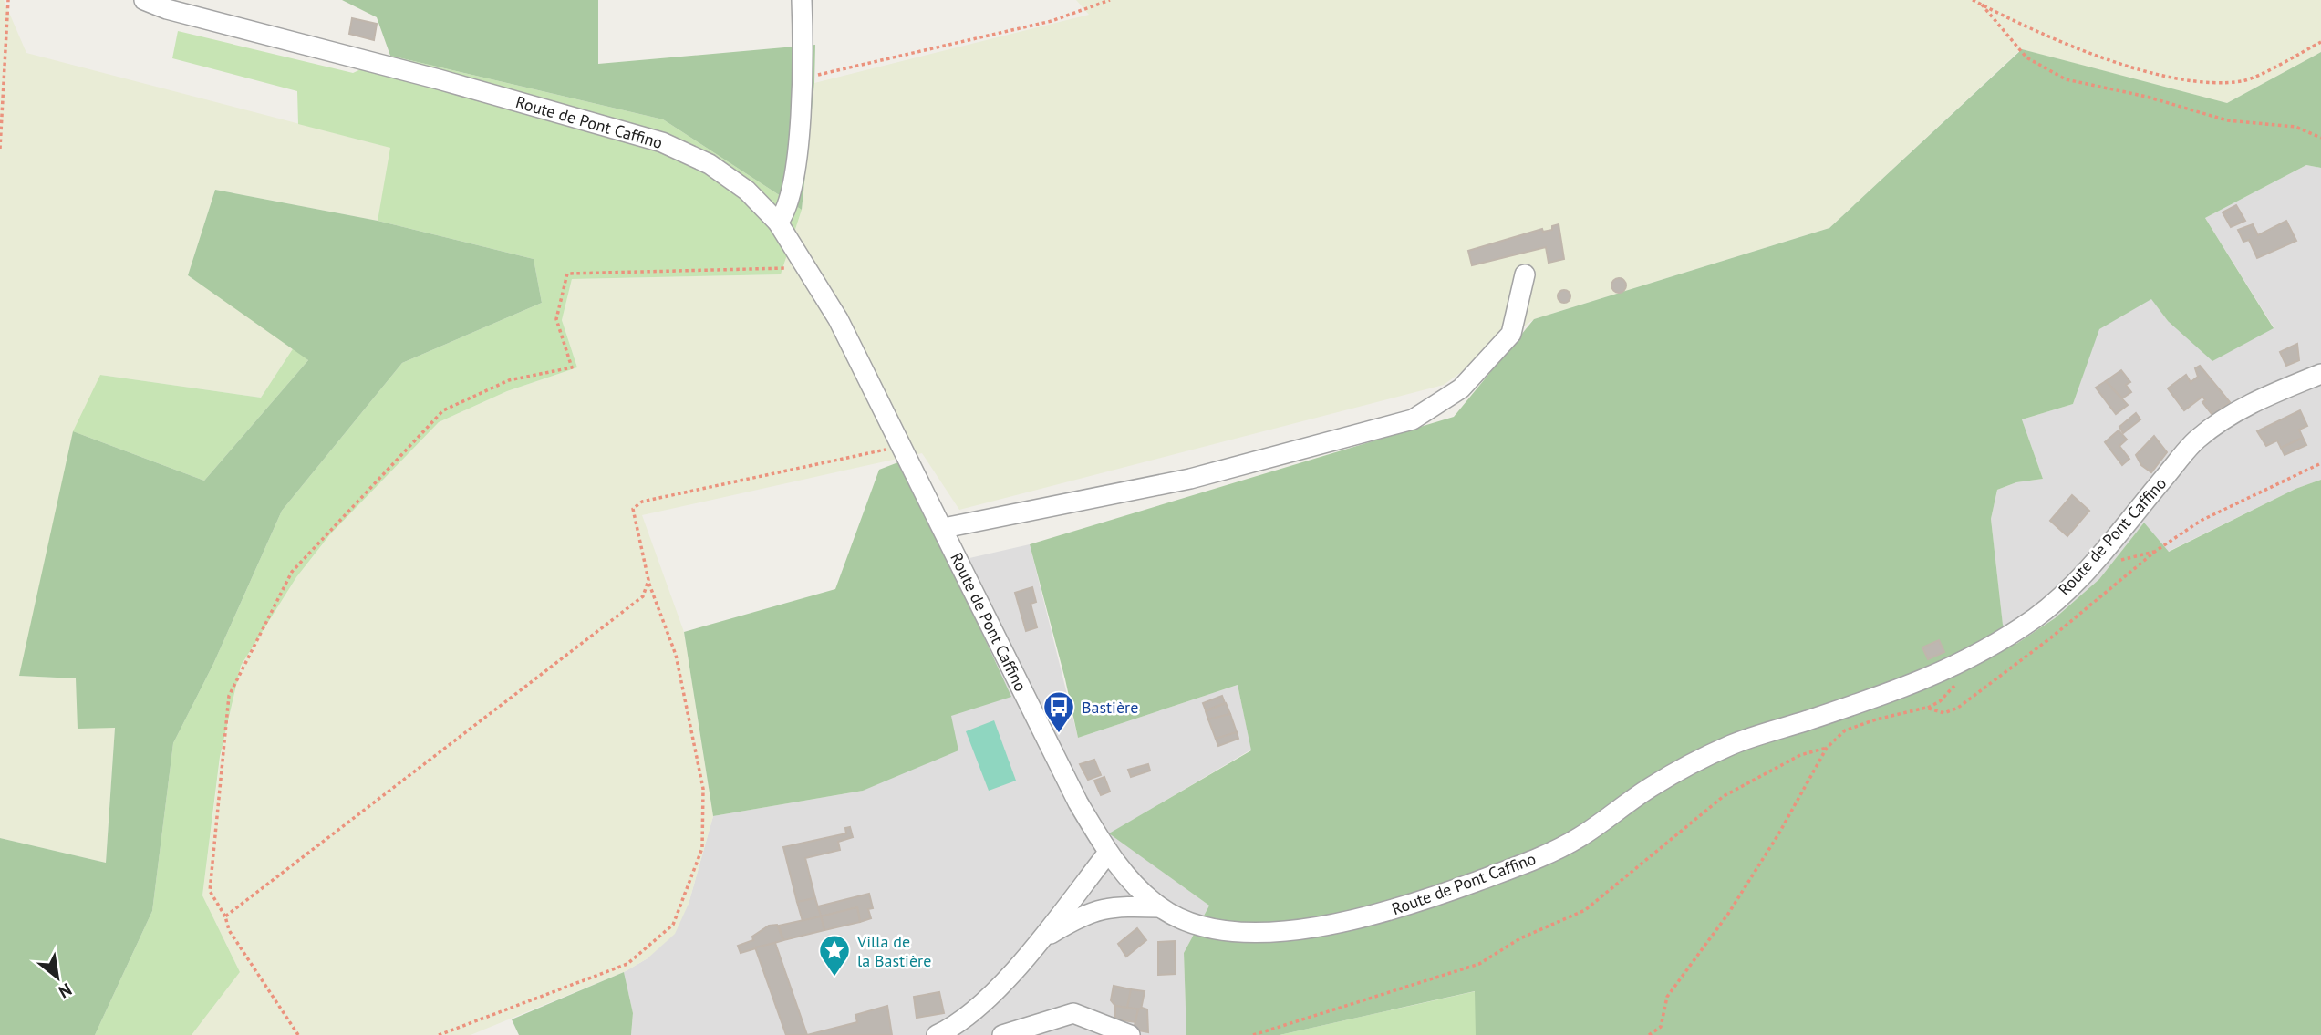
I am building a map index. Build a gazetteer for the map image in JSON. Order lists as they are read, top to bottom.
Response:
{
  "streets": {
    "street": ["Route de Pont Caffino"]
  },
  "places": {
    "bus stop": ["Bastière"],
    "place": ["Villa de la Bastière"]
  },
  "north": "bottom right"
}
